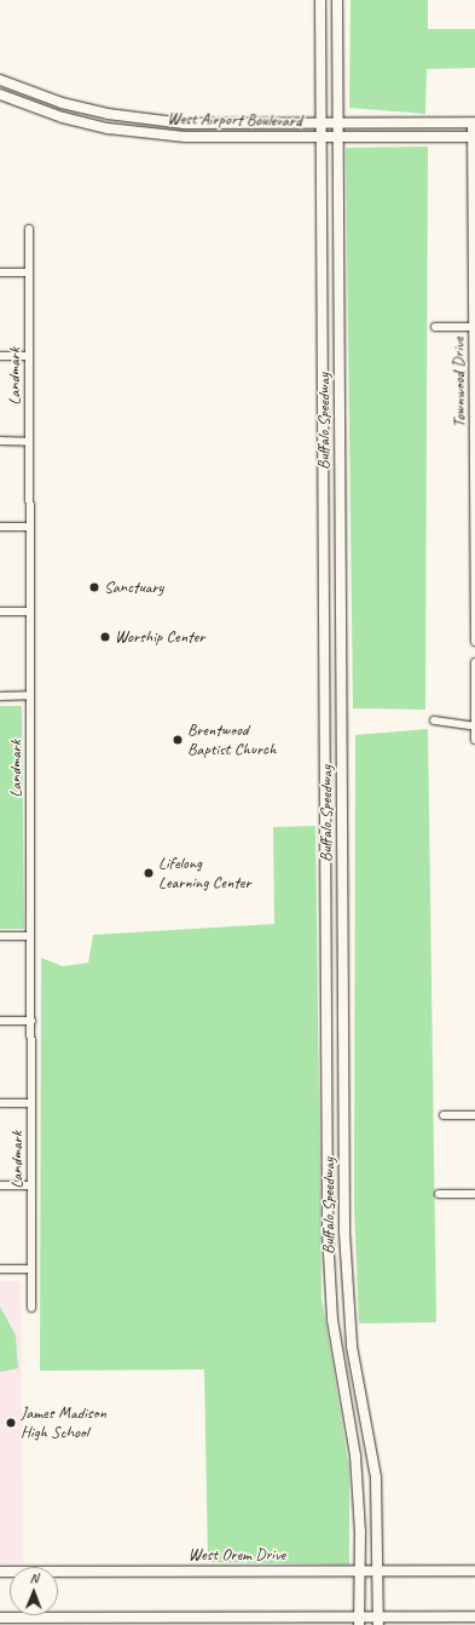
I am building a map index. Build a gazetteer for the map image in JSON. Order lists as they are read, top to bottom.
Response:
{
  "streets": {
    "main road": ["West Airport Boulevard", "Buffalo Speedway", "West Orem Drive"],
    "street": ["Landmark", "Townwood Drive"]
  },
  "crossings": [
    ["West Airport Boulevard", "Townwood Drive"],
    ["West Airport Boulevard", "Buffalo Speedway"],
    ["Buffalo Speedway", "West Orem Drive"]
  ],
  "places": [
    "Sanctuary",
    "Worship Center",
    "Brentwood Baptist Church",
    "Lifelong Learning Center",
    "James Madison High School"
  ],
  "north": "top"
}
